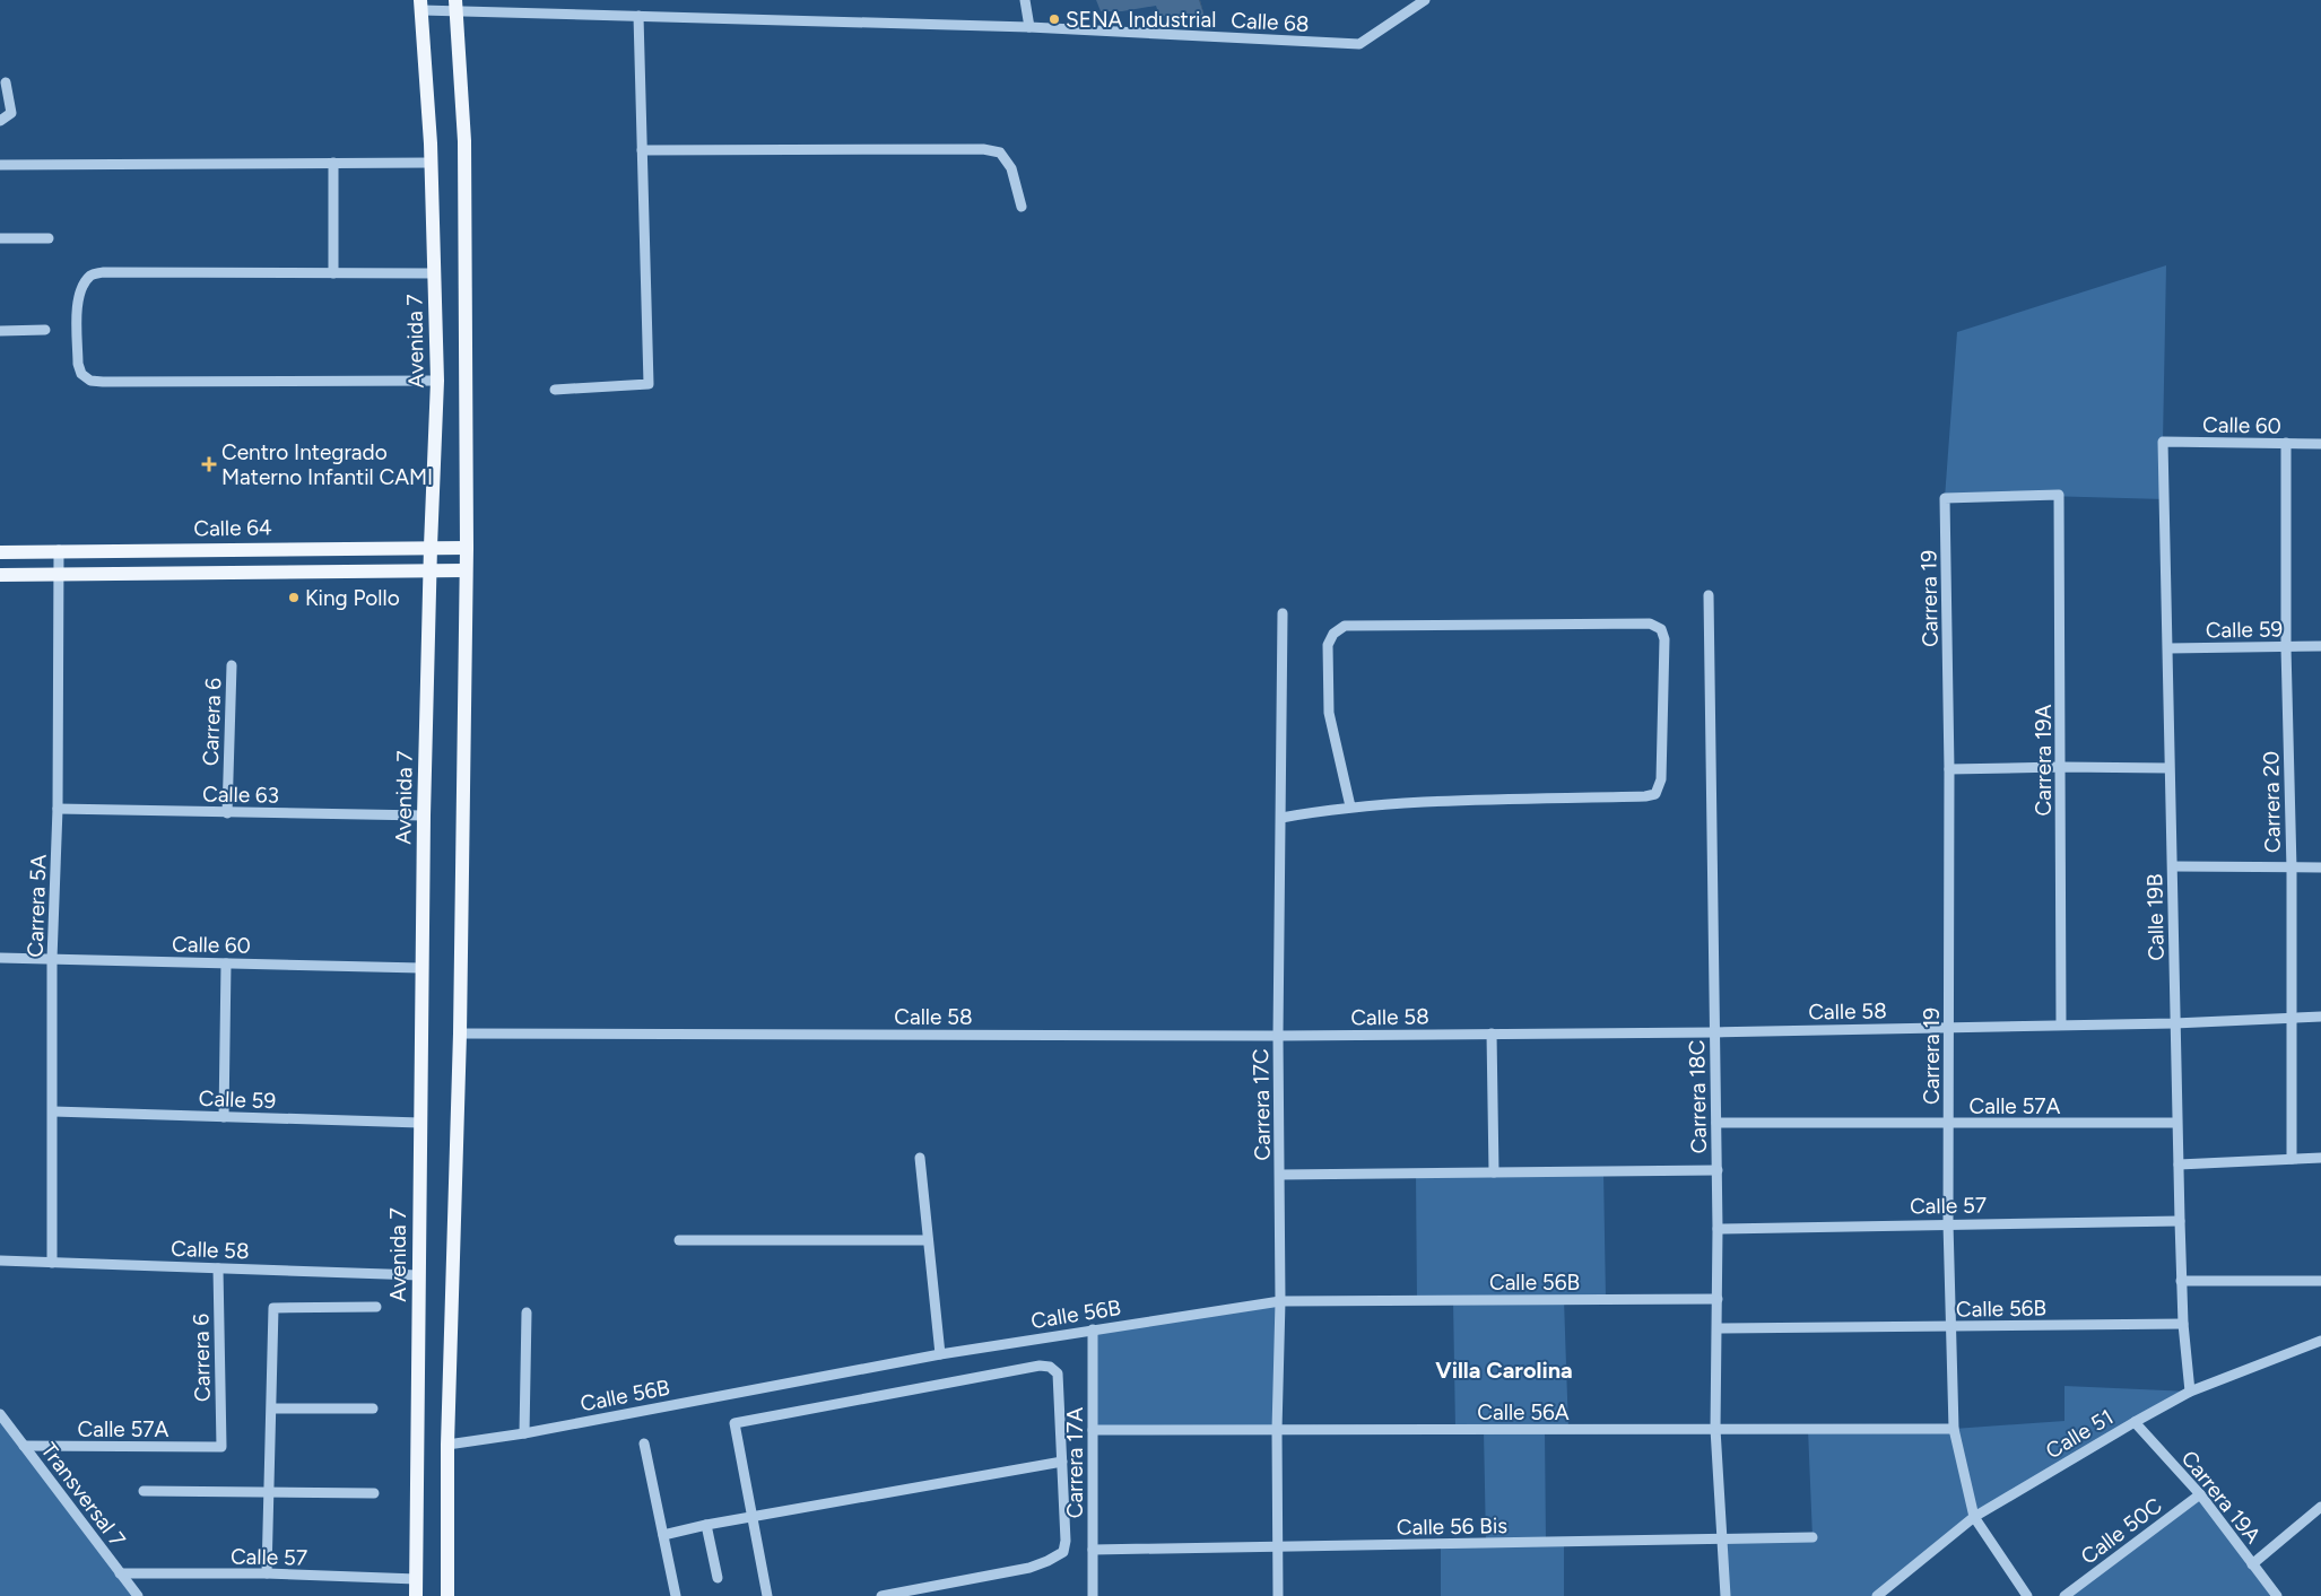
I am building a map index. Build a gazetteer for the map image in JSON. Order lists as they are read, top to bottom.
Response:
{
  "streets": {
    "main road": ["Avenida 7", "Calle 64"],
    "street": [
      "Calle 68",
      "Calle 60",
      "Carrera 19",
      "Calle 59",
      "Carrera 6",
      "Carrera 19A",
      "Calle 63",
      "Carrera 20",
      "Carrera 5A",
      "Calle 19B",
      "Calle 58",
      "Carrera 18C",
      "Carrera 17C",
      "Calle 57A",
      "Calle 57",
      "Calle 56B",
      "Calle 56A",
      "Calle 51",
      "Carrera 17A",
      "Transversal 7",
      "Calle 56 Bis",
      "Calle 50C"
    ]
  },
  "crossings": [
    ["Calle 68", "Avenida 7"],
    ["Avenida 7", "Calle 60"],
    ["Avenida 7", "Calle 64"],
    ["Avenida 7", "Calle 59"],
    ["Avenida 7", "Calle 63"],
    ["Avenida 7", "Calle 58"],
    ["Avenida 7", "Calle 57"],
    ["Calle 60", "Carrera 20"],
    ["Calle 60", "Carrera 5A"],
    ["Calle 60", "Calle 19B"],
    ["Calle 64", "Carrera 5A"],
    ["Carrera 19", "Carrera 19A"],
    ["Carrera 19", "Calle 58"],
    ["Carrera 19", "Calle 57A"],
    ["Carrera 19", "Calle 57"],
    ["Carrera 19", "Calle 56B"],
    ["Carrera 19", "Calle 56A"],
    ["Carrera 19", "Calle 51"],
    ["Calle 59", "Carrera 20"],
    ["Calle 59", "Carrera 5A"],
    ["Calle 59", "Calle 19B"],
    ["Carrera 6", "Calle 63"],
    ["Carrera 6", "Calle 58"],
    ["Carrera 6", "Calle 57A"],
    ["Carrera 19A", "Calle 58"],
    ["Carrera 19A", "Calle 51"],
    ["Carrera 19A", "Calle 50C"],
    ["Calle 63", "Carrera 5A"],
    ["Carrera 20", "Calle 58"],
    ["Carrera 5A", "Calle 58"],
    ["Calle 19B", "Calle 58"],
    ["Calle 19B", "Calle 57A"],
    ["Calle 19B", "Calle 57"],
    ["Calle 19B", "Calle 56B"],
    ["Calle 19B", "Calle 51"],
    ["Calle 58", "Carrera 18C"],
    ["Calle 58", "Carrera 17C"],
    ["Carrera 18C", "Calle 57A"],
    ["Carrera 18C", "Calle 57"],
    ["Carrera 18C", "Calle 56B"],
    ["Carrera 18C", "Calle 56A"],
    ["Carrera 18C", "Calle 56 Bis"],
    ["Carrera 17C", "Calle 56B"],
    ["Carrera 17C", "Calle 56A"],
    ["Carrera 17C", "Calle 56 Bis"],
    ["Calle 57A", "Transversal 7"],
    ["Calle 57", "Transversal 7"],
    ["Calle 56B", "Carrera 17A"],
    ["Calle 56A", "Carrera 17A"],
    ["Carrera 17A", "Calle 56 Bis"]
  ],
  "districts": ["Villa Carolina"],
  "places": {
    "other": ["SENA Industrial", "King Pollo"],
    "health": ["Centro Integrado Materno Infantil CAMI"]
  }
}
